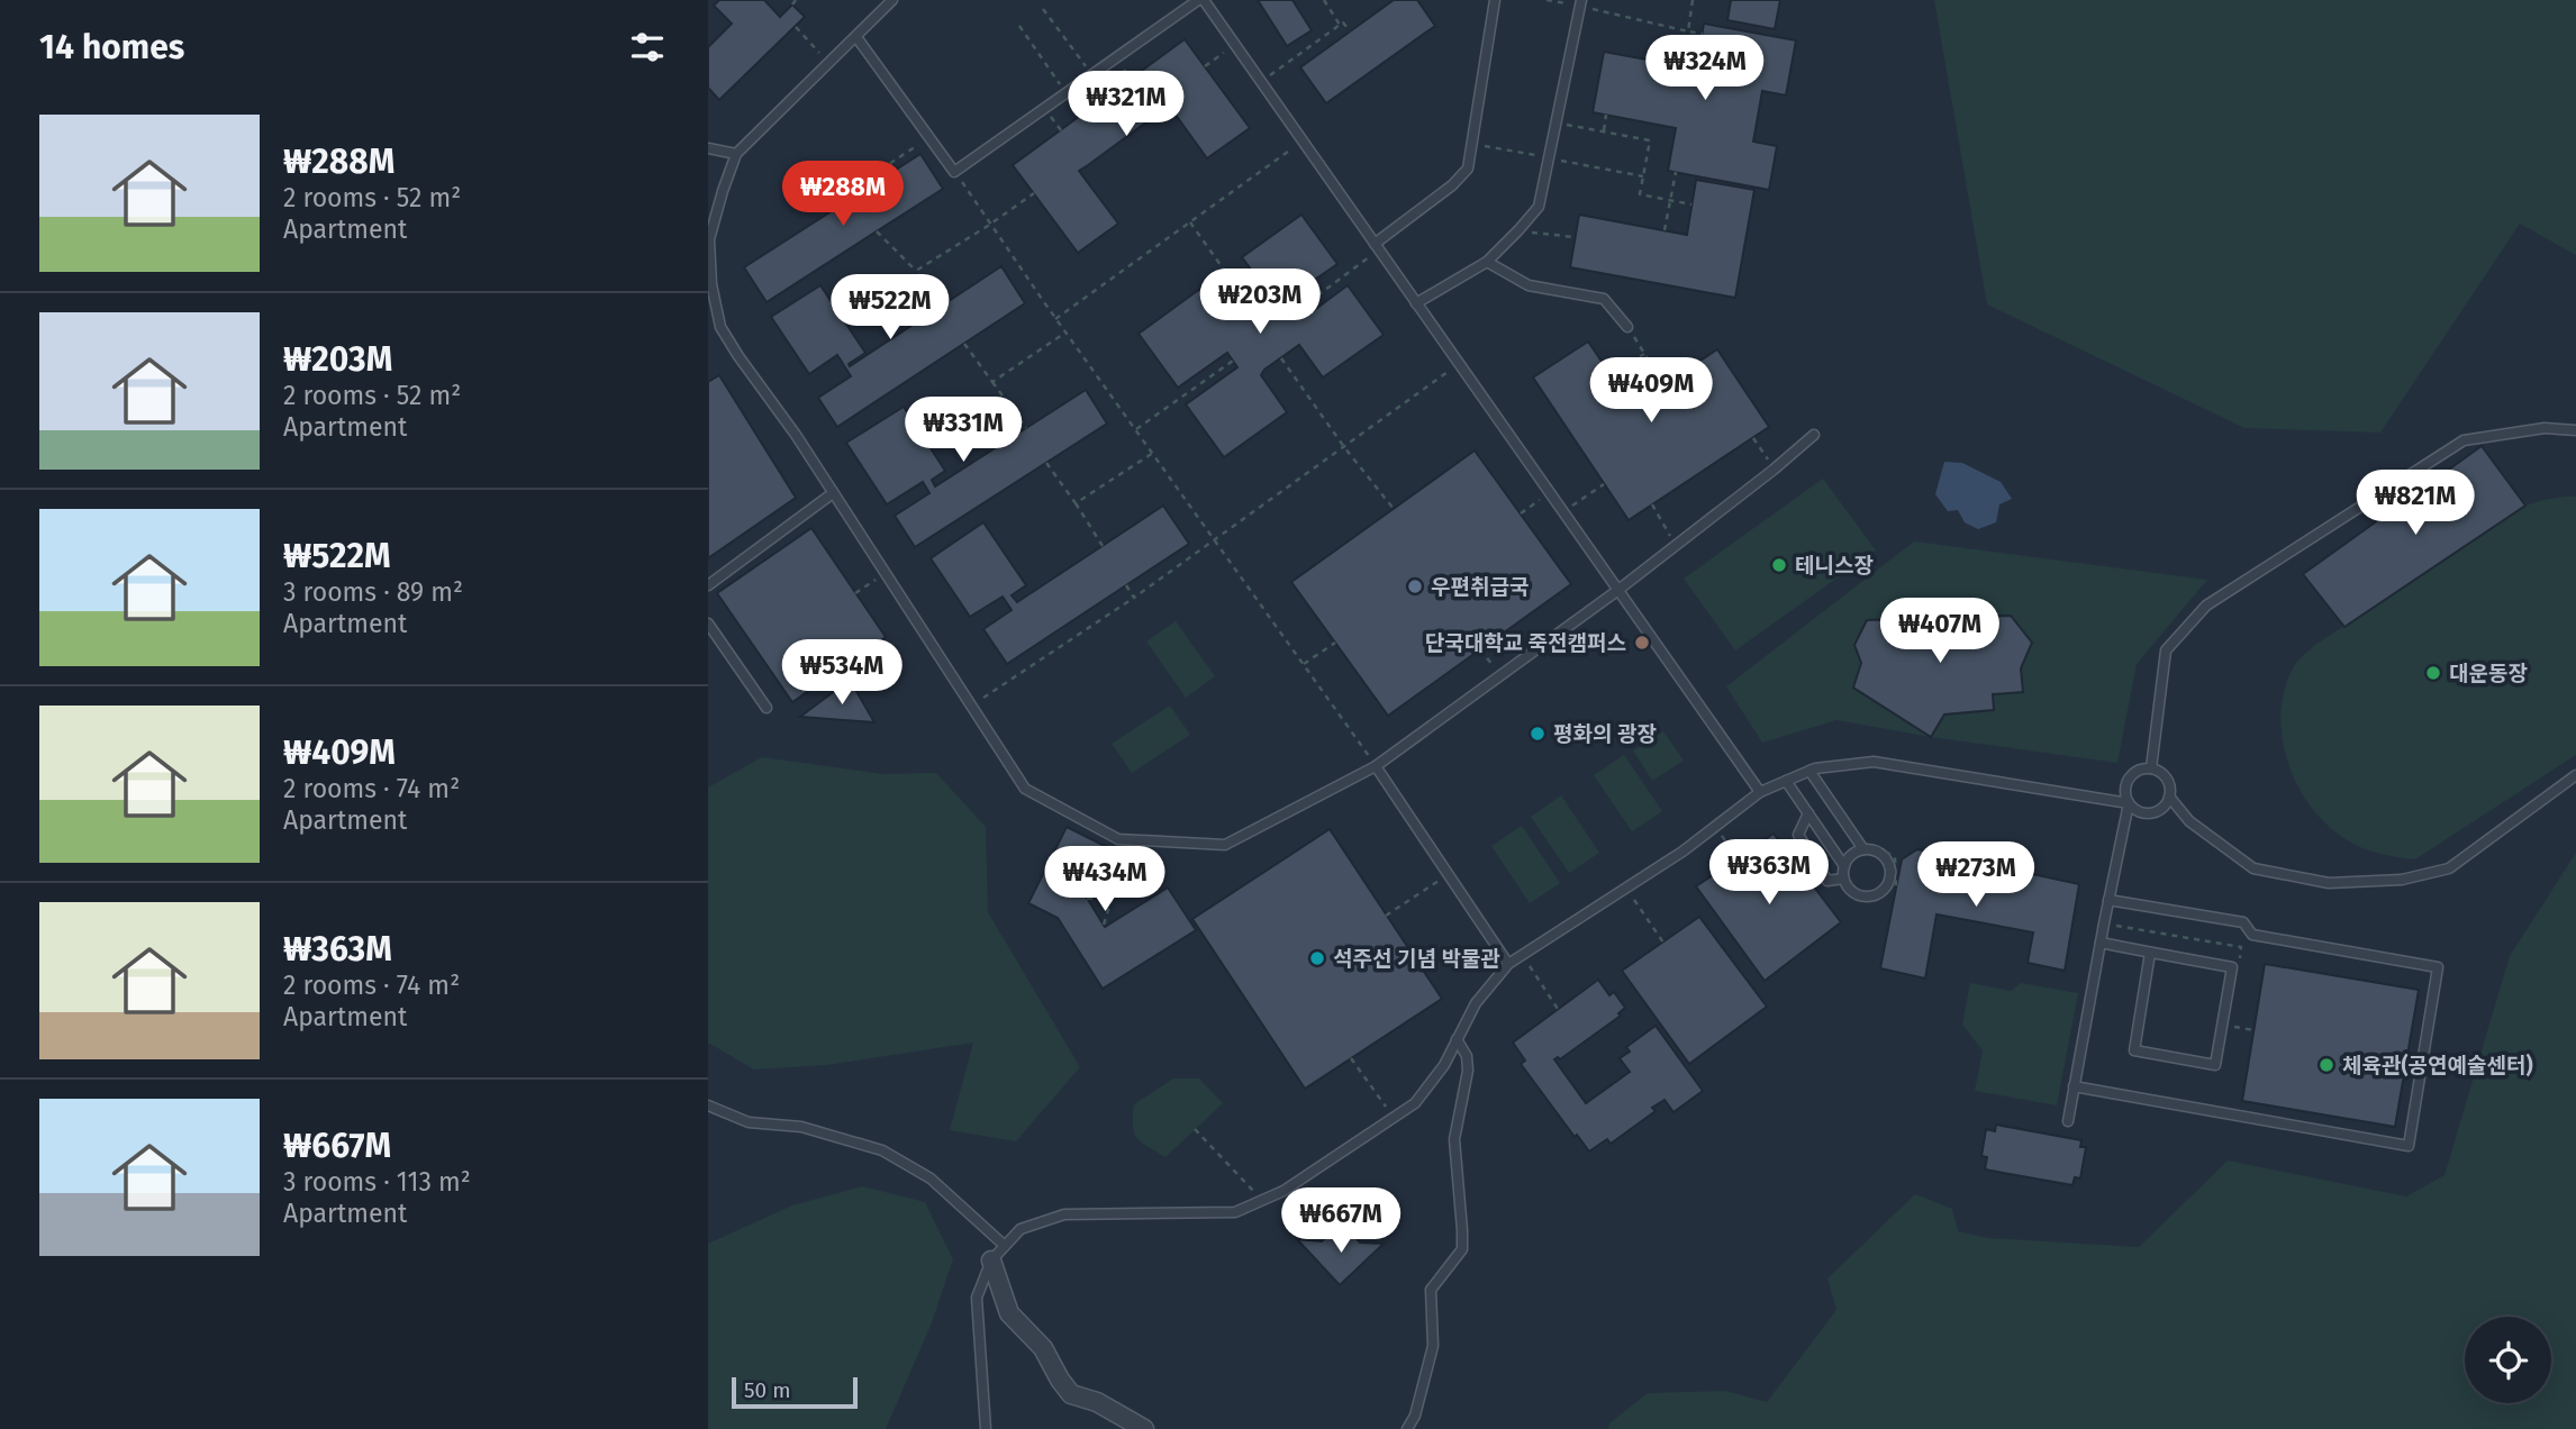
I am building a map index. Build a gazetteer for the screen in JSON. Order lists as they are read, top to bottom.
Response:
{
  "places": [
    "테니스장",
    "우편취급국",
    "단국대학교 죽전캠퍼스",
    "대운동장",
    "평화의 광장",
    "석주선 기념 박물관",
    "체육관(공연예술센터)"
  ],
  "scale_bar": "50 m",
  "page": {
    "heading": "14 homes",
    "price": [
      "₩324M",
      "₩321M",
      "₩288M",
      "₩203M",
      "₩522M",
      "₩409M",
      "₩331M",
      "₩821M",
      "₩407M",
      "₩534M",
      "₩363M",
      "₩273M",
      "₩434M",
      "₩667M"
    ],
    "list": [
      {
        "name": "₩288M",
        "note": "2 rooms · 52 m² · Apartment"
      },
      {
        "name": "₩203M",
        "note": "2 rooms · 52 m² · Apartment"
      },
      {
        "name": "₩522M",
        "note": "3 rooms · 89 m² · Apartment"
      },
      {
        "name": "₩409M",
        "note": "2 rooms · 74 m² · Apartment"
      },
      {
        "name": "₩363M",
        "note": "2 rooms · 74 m² · Apartment"
      },
      {
        "name": "₩667M",
        "note": "3 rooms · 113 m² · Apartment"
      }
    ],
    "scale": "50 m"
  }
}
